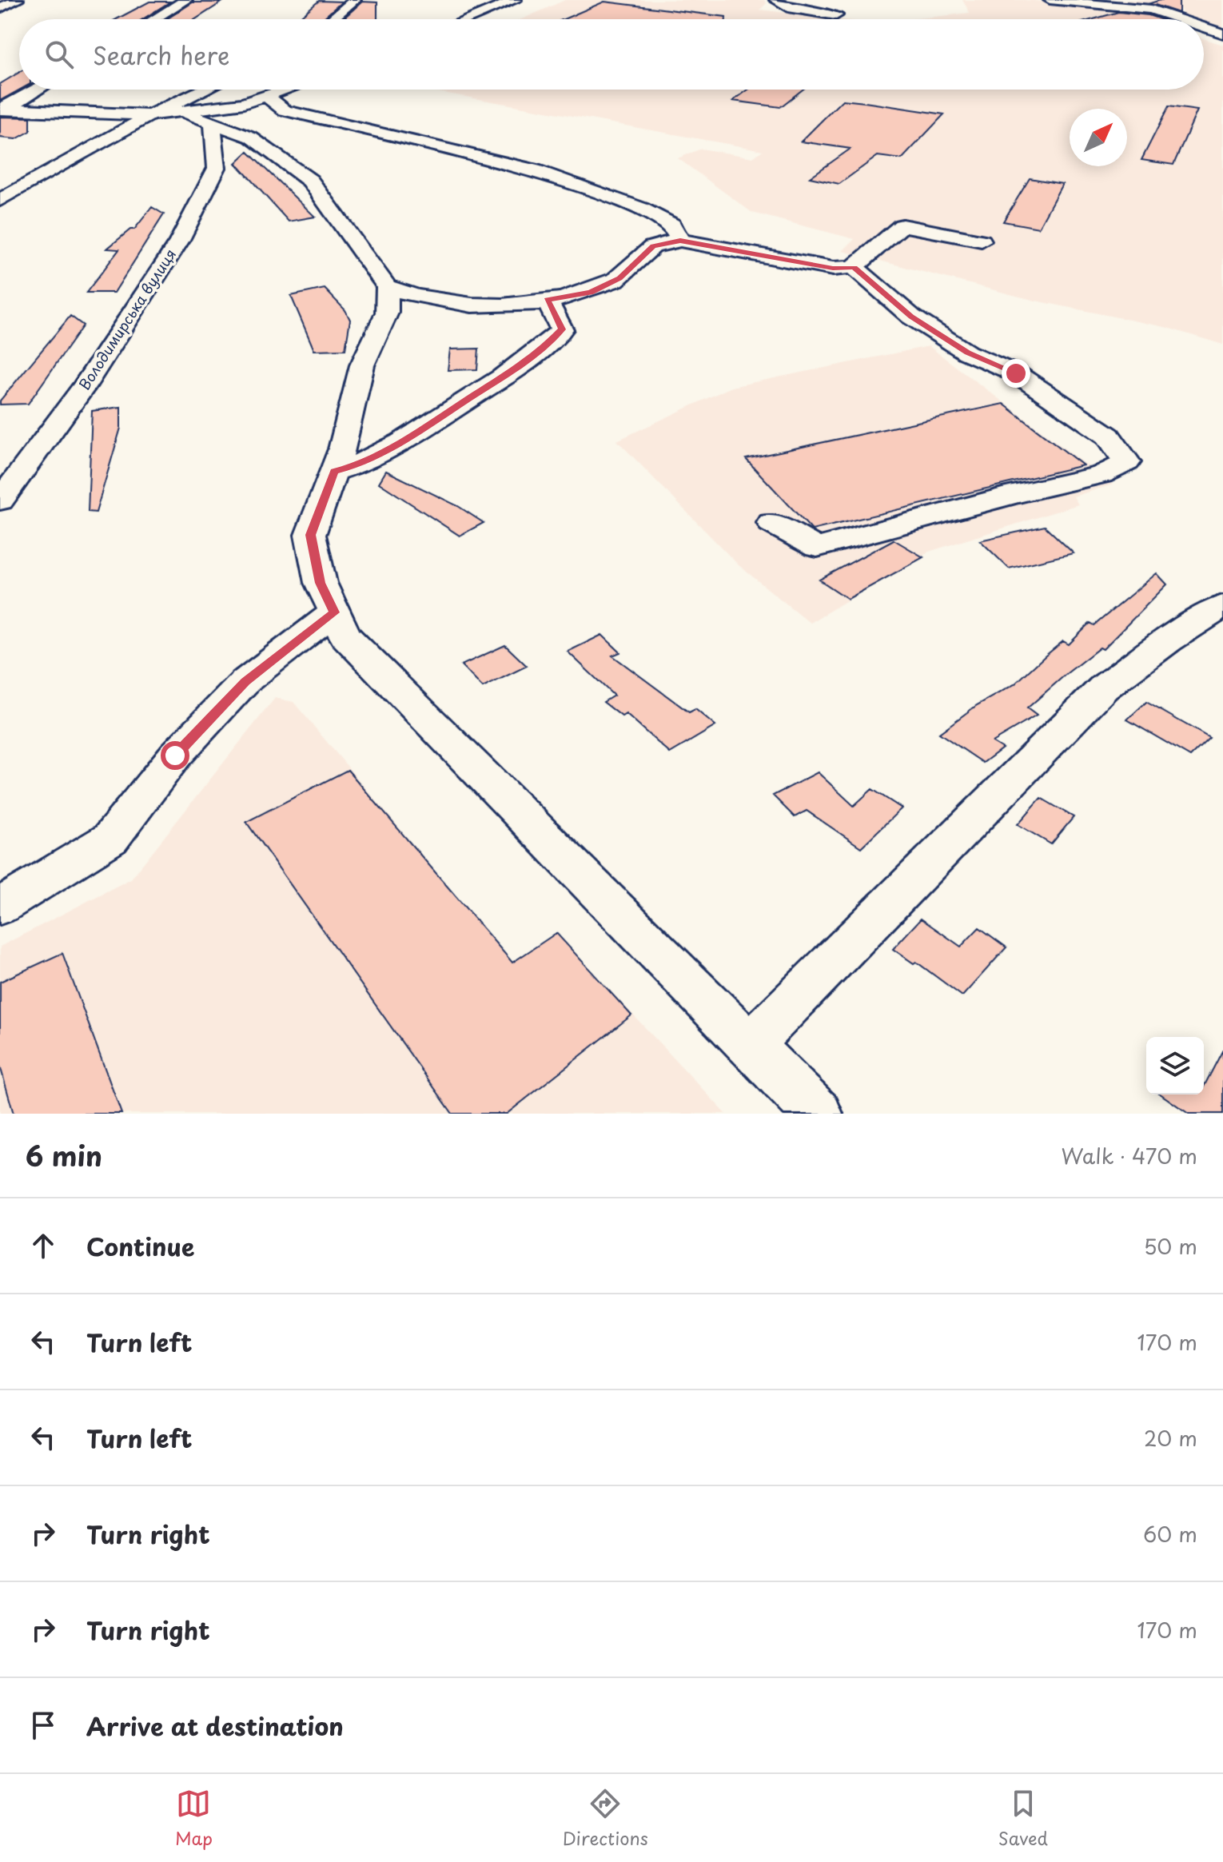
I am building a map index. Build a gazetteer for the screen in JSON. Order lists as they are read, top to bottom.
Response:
{
  "streets": {
    "street": ["Володимирська вулиця"]
  },
  "north": "top right",
  "page": {
    "search": "Search here",
    "heading": ["6 min", "Walk · 470 m"],
    "list": [
      ["Continue", "50 m"],
      ["Turn left", "170 m"],
      ["Turn left", "20 m"],
      ["Turn right", "60 m"],
      ["Turn right", "170 m"],
      "Arrive at destination"
    ],
    "nav": ["Map", "Directions", "Saved"]
  }
}
